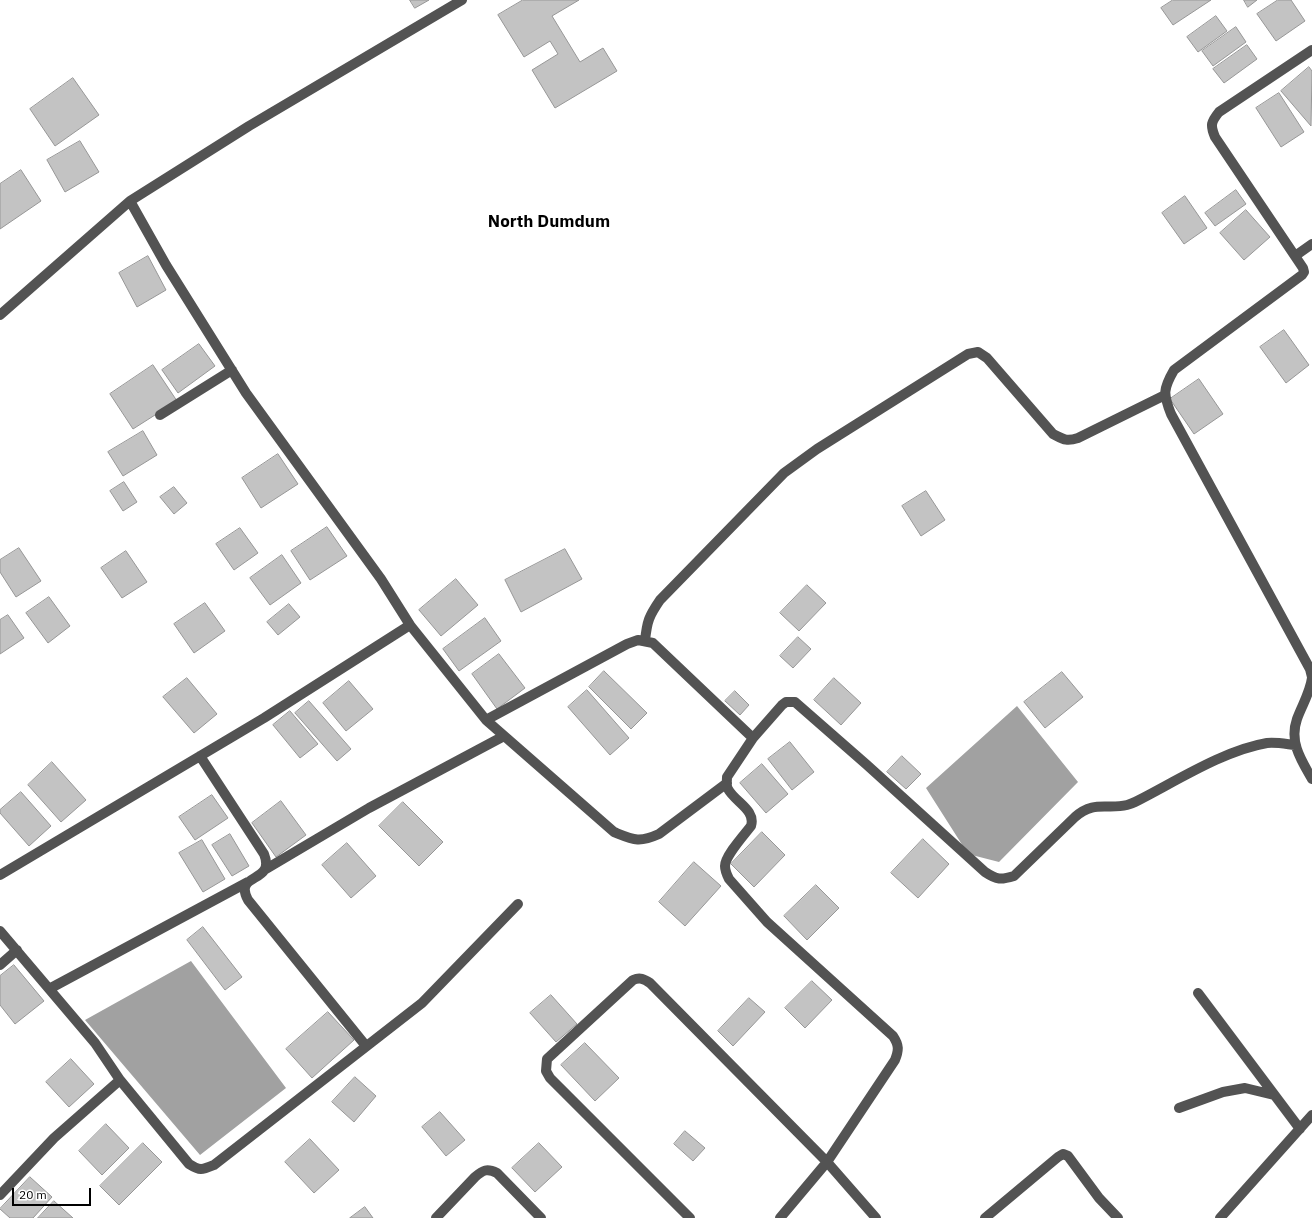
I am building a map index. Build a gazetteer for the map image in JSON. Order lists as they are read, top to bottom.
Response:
{
  "districts": ["North Dumdum"],
  "scale_bar": "20 m"
}
